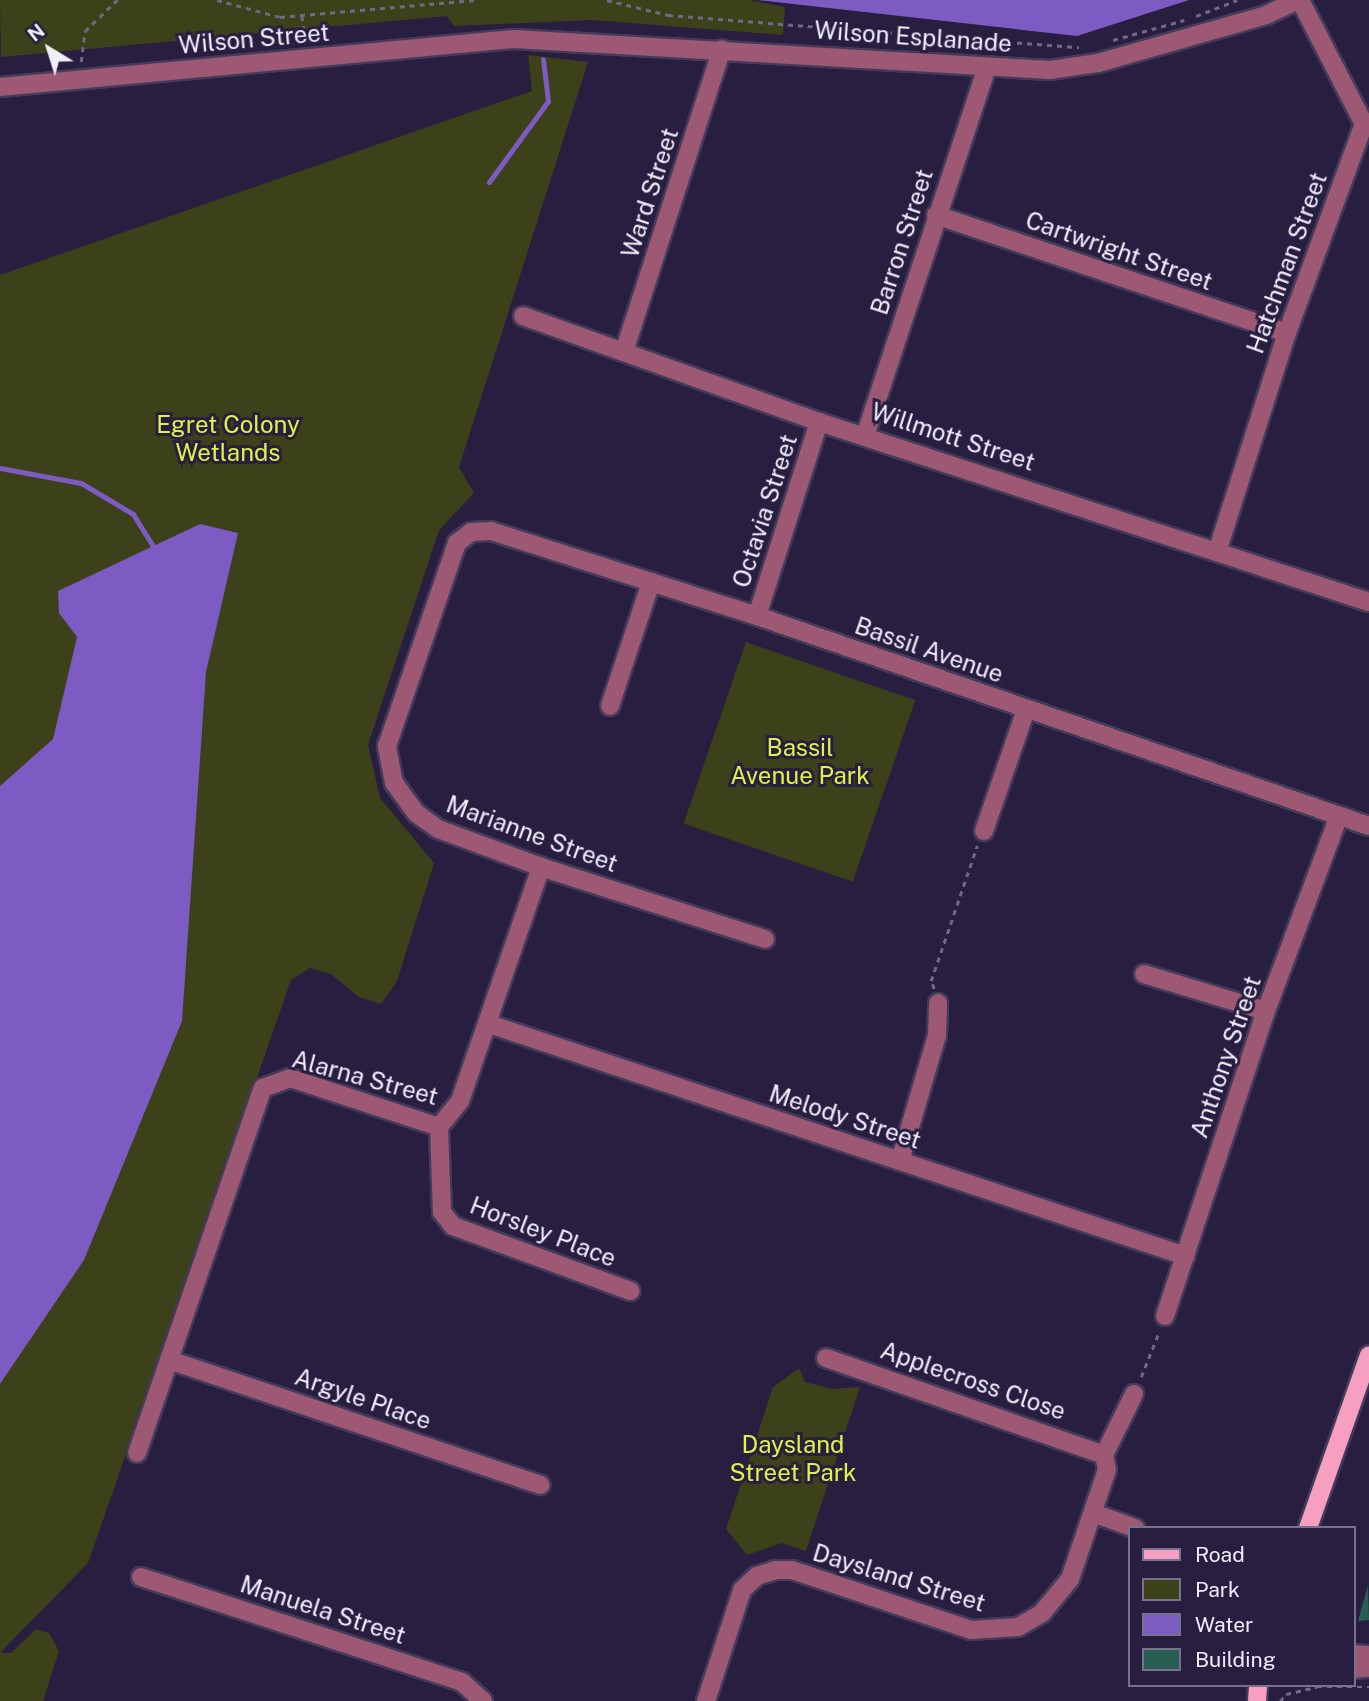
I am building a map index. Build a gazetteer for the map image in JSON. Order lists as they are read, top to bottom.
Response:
{
  "streets": {
    "street": [
      "Wilson Esplanade",
      "Wilson Street",
      "Ward Street",
      "Barron Street",
      "Cartwright Street",
      "Hatchman Street",
      "Willmott Street",
      "Octavia Street",
      "Bassil Avenue",
      "Marianne Street",
      "Anthony Street",
      "Alarna Street",
      "Melody Street",
      "Horsley Place",
      "Applecross Close",
      "Argyle Place",
      "Daysland Street",
      "Manuela Street"
    ]
  },
  "crossings": [
    ["Wilson Esplanade", "Wilson Street"],
    ["Wilson Esplanade", "Ward Street"],
    ["Wilson Esplanade", "Barron Street"],
    ["Wilson Esplanade", "Hatchman Street"],
    ["Ward Street", "Willmott Street"],
    ["Barron Street", "Cartwright Street"],
    ["Barron Street", "Willmott Street"],
    ["Cartwright Street", "Hatchman Street"],
    ["Hatchman Street", "Willmott Street"],
    ["Willmott Street", "Octavia Street"],
    ["Octavia Street", "Bassil Avenue"],
    ["Bassil Avenue", "Marianne Street"],
    ["Bassil Avenue", "Anthony Street"],
    ["Marianne Street", "Alarna Street"],
    ["Anthony Street", "Melody Street"],
    ["Alarna Street", "Melody Street"],
    ["Alarna Street", "Horsley Place"],
    ["Alarna Street", "Argyle Place"],
    ["Applecross Close", "Daysland Street"]
  ],
  "parks": ["Egret Colony Wetlands", "Bassil Avenue Park", "Daysland Street Park"],
  "legend": [
    "Road",
    "Park",
    "Water",
    "Building"
  ],
  "north": "top left"
}
